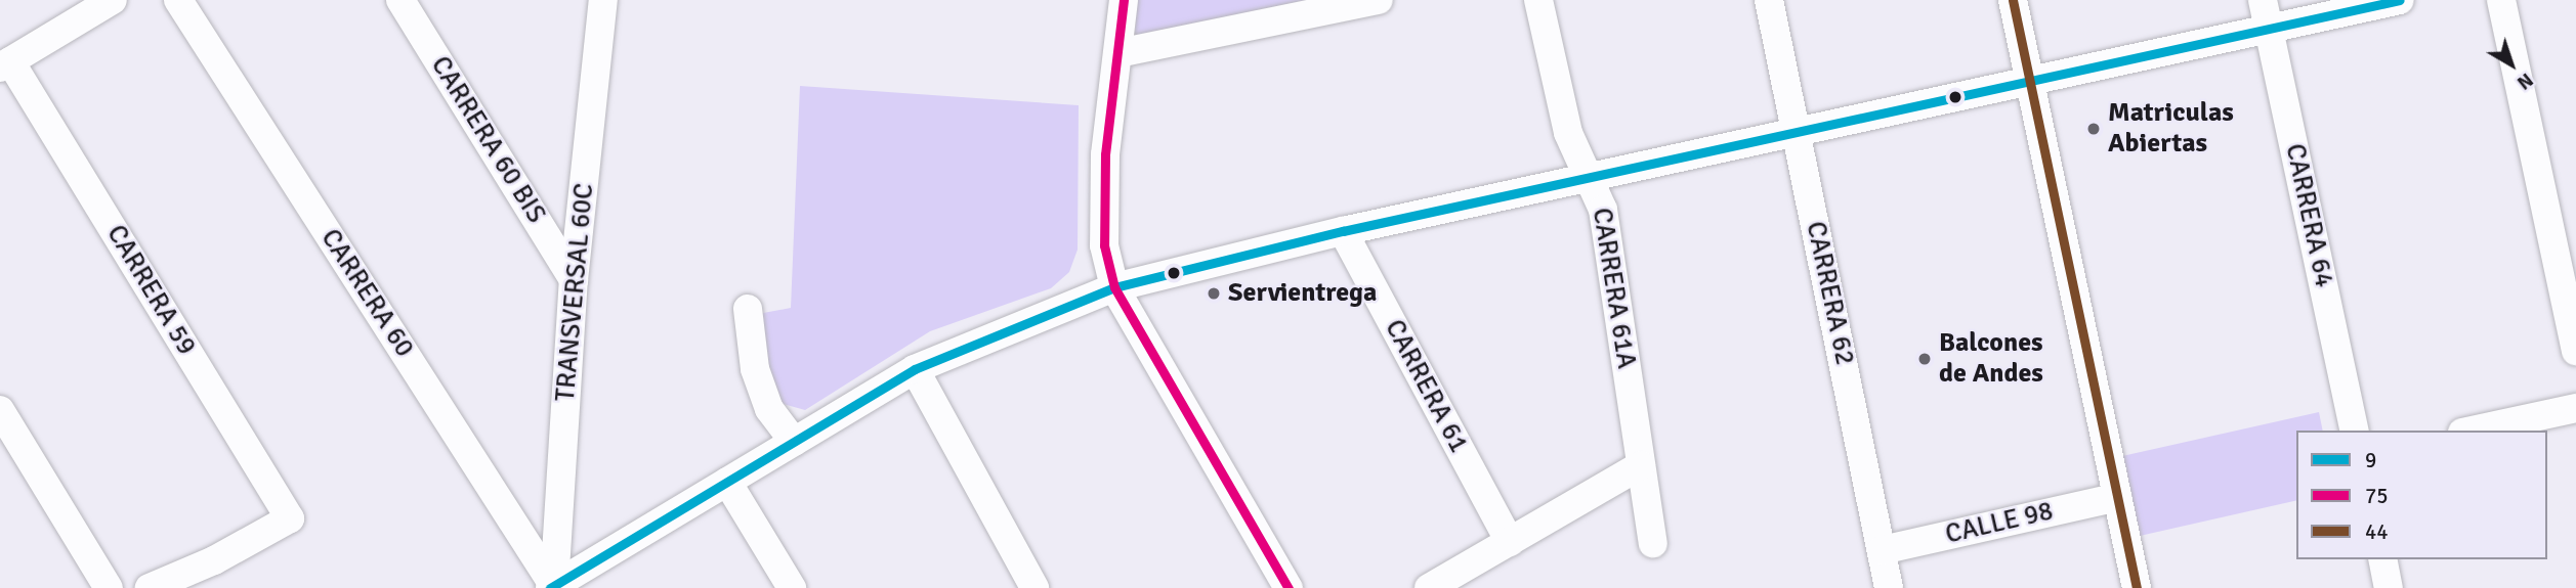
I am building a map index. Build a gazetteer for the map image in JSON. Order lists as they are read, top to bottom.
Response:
{
  "streets": {
    "street": [
      "CARRERA 60 BIS",
      "CARRERA 64",
      "CARRERA 61A",
      "CARRERA 59",
      "TRANSVERSAL 60C",
      "CARRERA 60",
      "CARRERA 62",
      "CARRERA 61",
      "CALLE 98"
    ]
  },
  "crossings": [
    ["CARRERA 60 BIS", "TRANSVERSAL 60C"],
    ["TRANSVERSAL 60C", "CARRERA 60"],
    ["CARRERA 62", "CALLE 98"]
  ],
  "places": ["Matriculas Abiertas", "Servientrega", "Balcones de Andes"],
  "lines": ["transit line 9", "transit line 75", "transit line 44"],
  "legend": ["9", "75", "44"],
  "north": "bottom right"
}
